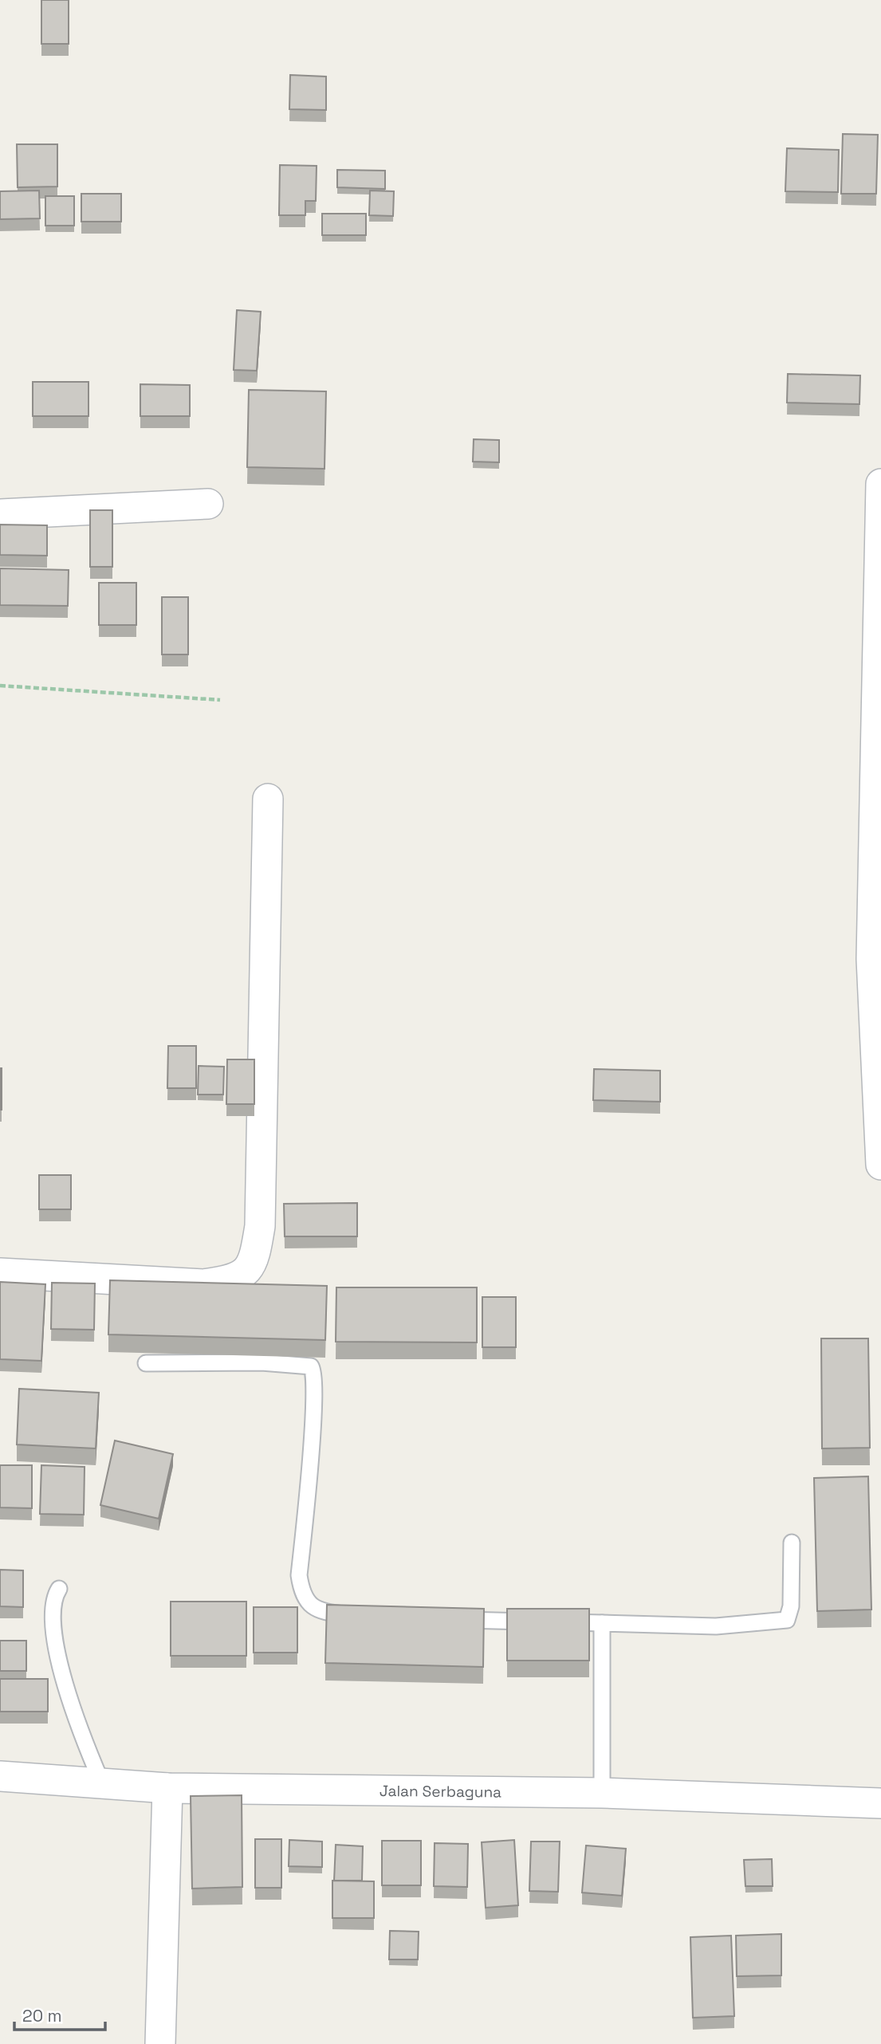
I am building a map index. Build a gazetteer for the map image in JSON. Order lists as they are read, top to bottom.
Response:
{
  "streets": {
    "street": ["Jalan Serbaguna"]
  },
  "scale_bar": "20 m"
}
